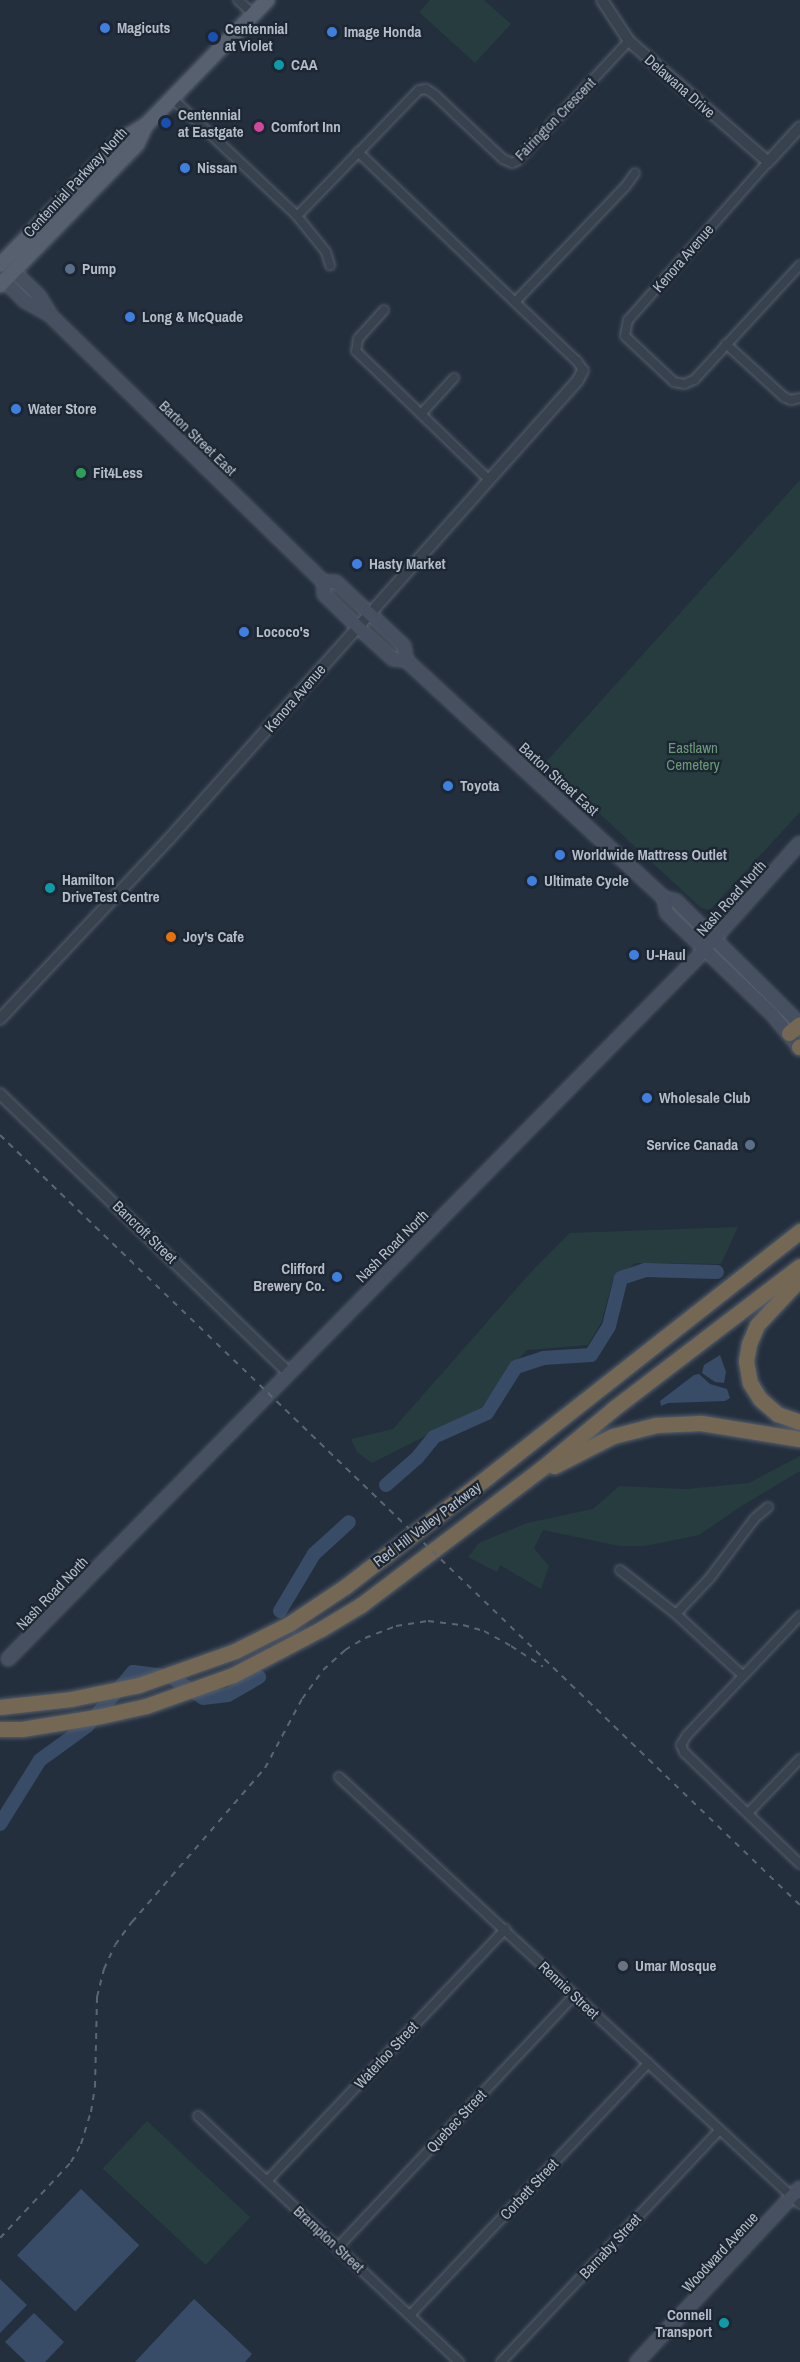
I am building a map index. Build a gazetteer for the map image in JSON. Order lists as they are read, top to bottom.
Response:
{
  "streets": {
    "highway": ["Red Hill Valley Parkway"],
    "main road": [
      "Centennial Parkway North",
      "Barton Street East",
      "Nash Road North",
      "Woodward Avenue"
    ],
    "street": [
      "Delawana Drive",
      "Fairington Crescent",
      "Kenora Avenue",
      "Bancroft Street",
      "Rennie Street",
      "Waterloo Street",
      "Quebec Street",
      "Corbett Street",
      "Brampton Street",
      "Barnaby Street"
    ]
  },
  "crossings": [
    ["Delawana Drive", "Fairington Crescent"],
    ["Delawana Drive", "Kenora Avenue"],
    ["Centennial Parkway North", "Barton Street East"],
    ["Kenora Avenue", "Barton Street East"],
    ["Barton Street East", "Nash Road North"],
    ["Nash Road North", "Bancroft Street"],
    ["Rennie Street", "Waterloo Street"],
    ["Rennie Street", "Quebec Street"],
    ["Rennie Street", "Corbett Street"],
    ["Rennie Street", "Barnaby Street"],
    ["Rennie Street", "Woodward Avenue"],
    ["Waterloo Street", "Brampton Street"],
    ["Quebec Street", "Brampton Street"],
    ["Corbett Street", "Brampton Street"]
  ],
  "parks": ["Eastlawn Cemetery"],
  "places": [
    "Magicuts",
    "Image Honda",
    "Centennial at Violet",
    "CAA",
    "Centennial at Eastgate",
    "Comfort Inn",
    "Nissan",
    "Pump",
    "Long & McQuade",
    "Water Store",
    "Fit4Less",
    "Hasty Market",
    "Lococo's",
    "Toyota",
    "Worldwide Mattress Outlet",
    "Ultimate Cycle",
    "Hamilton DriveTest Centre",
    "Joy's Cafe",
    "U-Haul",
    "Wholesale Club",
    "Service Canada",
    "Clifford Brewery Co.",
    "Umar Mosque",
    "Connell Transport"
  ]
}
